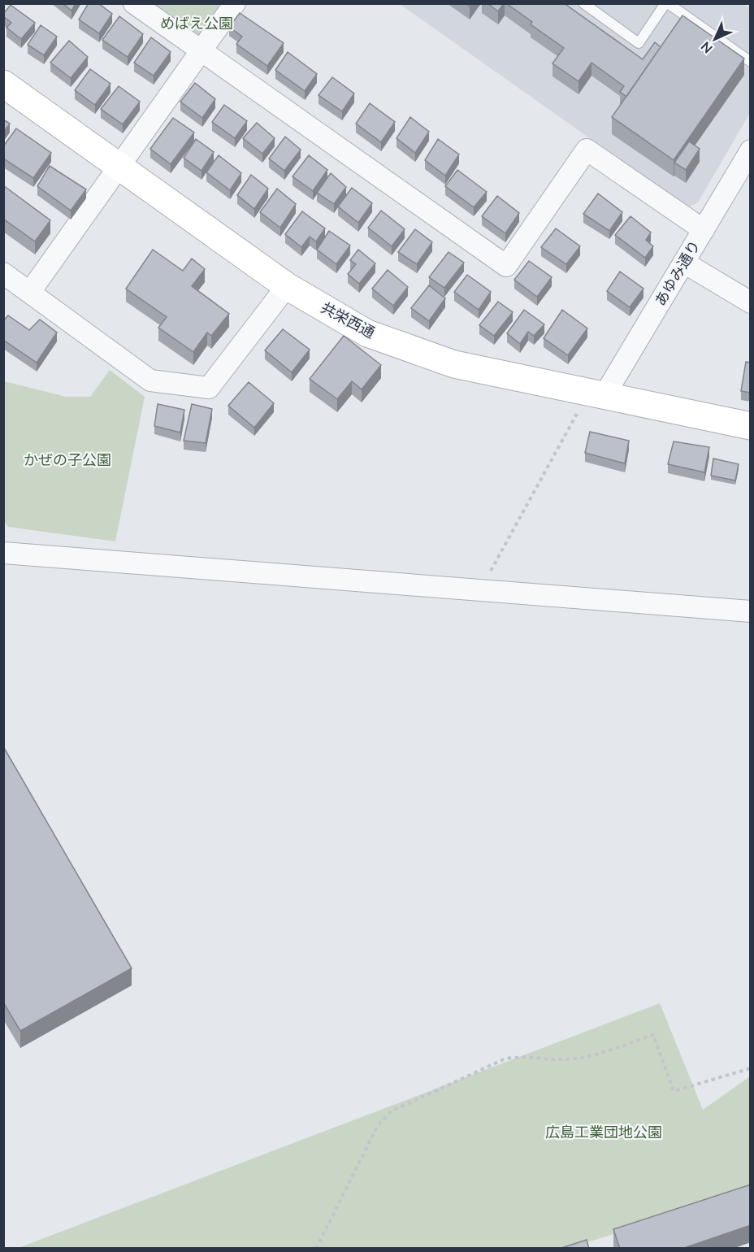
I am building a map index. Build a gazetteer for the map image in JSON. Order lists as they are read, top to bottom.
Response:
{
  "streets": {
    "street": ["あゆみ通り", "共栄西通"]
  },
  "crossings": [
    ["あゆみ通り", "共栄西通"]
  ],
  "parks": ["めばえ公園", "かぜの子公園", "広島工業団地公園"],
  "north": "bottom left"
}
